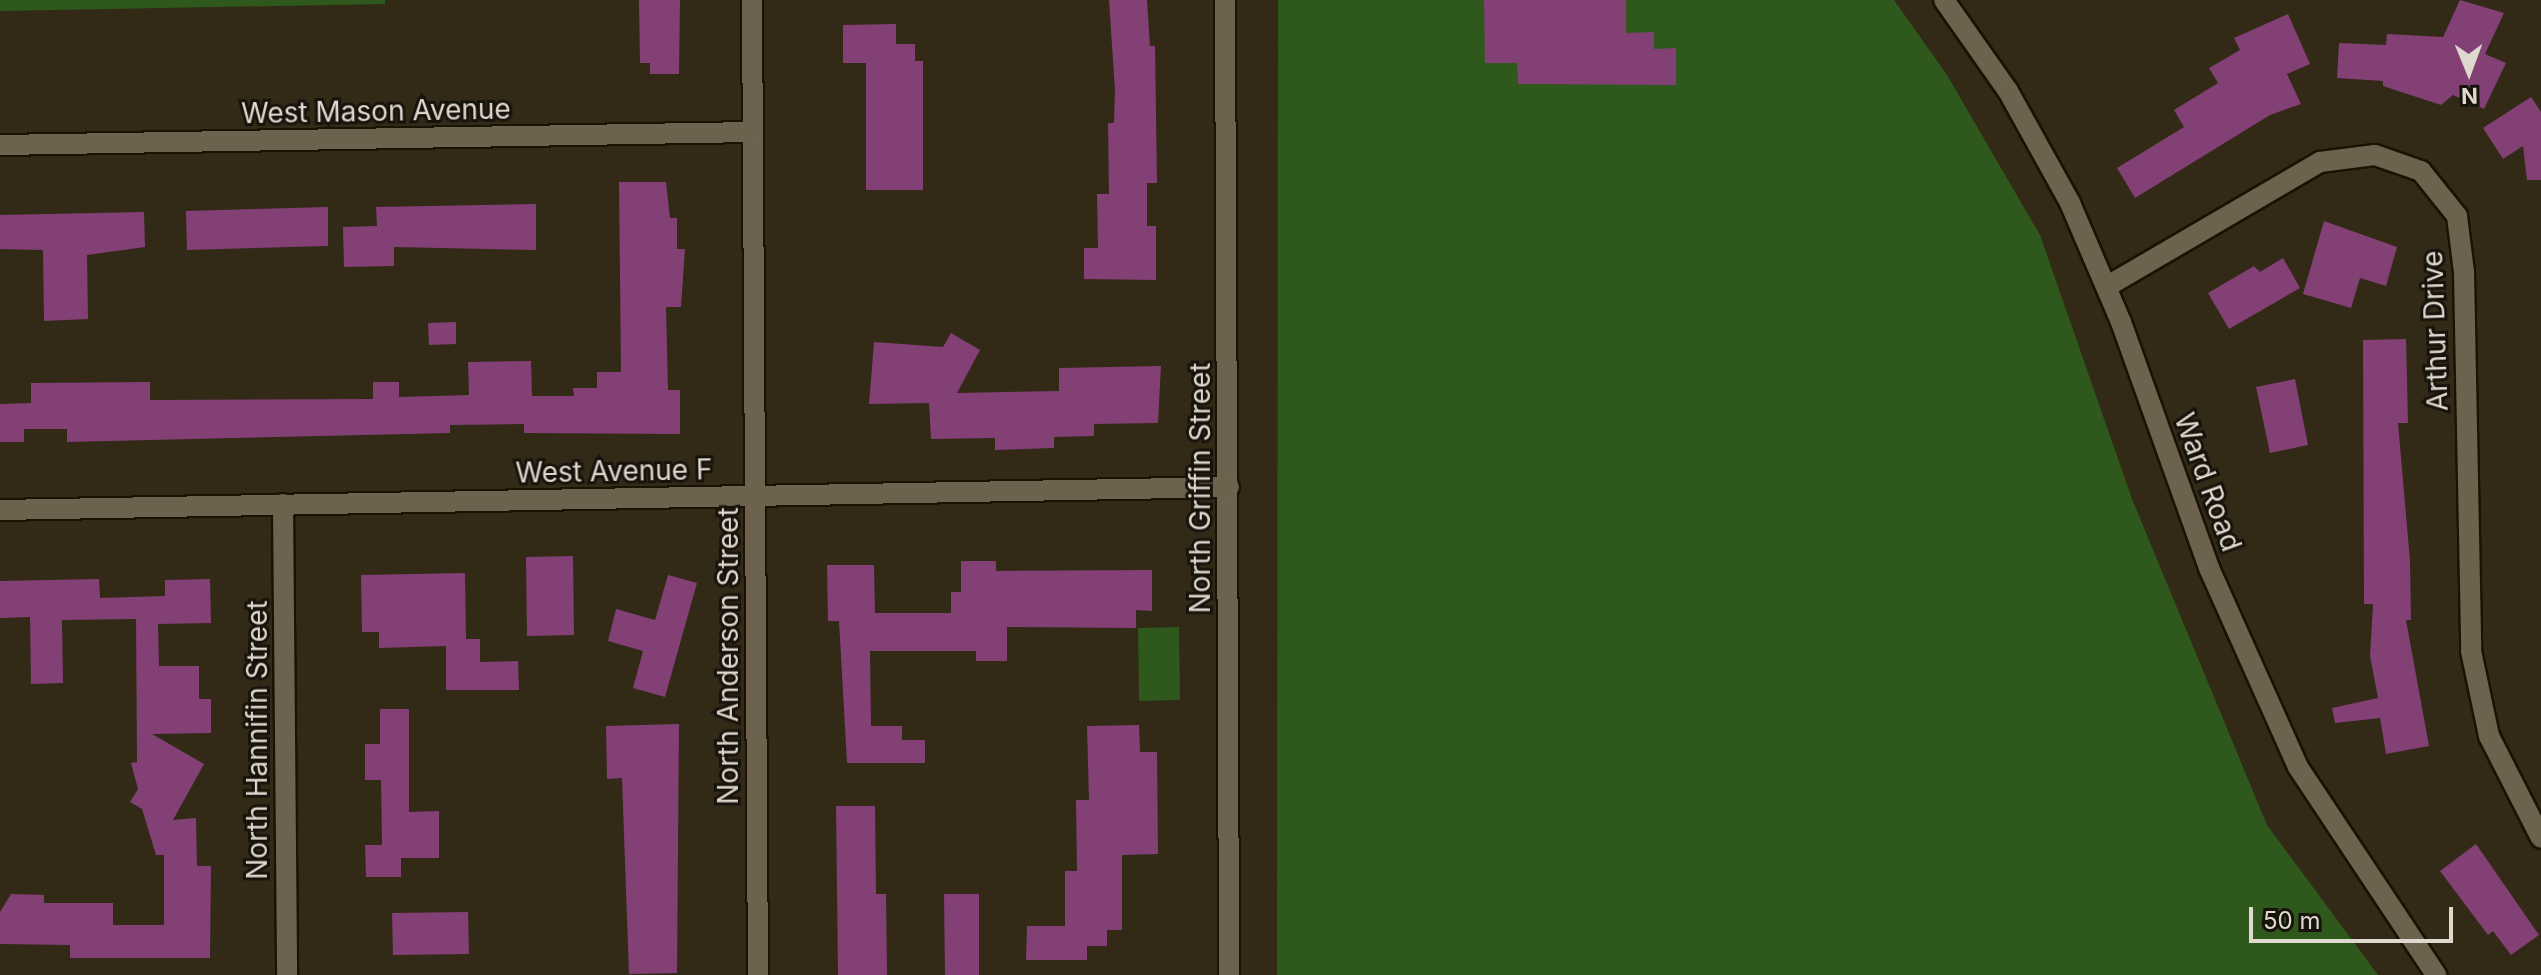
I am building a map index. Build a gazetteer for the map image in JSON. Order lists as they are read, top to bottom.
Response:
{
  "streets": {
    "street": [
      "West Mason Avenue",
      "Arthur Drive",
      "West Avenue F",
      "Ward Road",
      "North Griffin Street",
      "North Anderson Street",
      "North Hannifin Street"
    ]
  },
  "crossings": [
    ["West Mason Avenue", "North Anderson Street"],
    ["Arthur Drive", "Ward Road"],
    ["West Avenue F", "North Griffin Street"],
    ["West Avenue F", "North Anderson Street"],
    ["West Avenue F", "North Hannifin Street"]
  ],
  "scale_bar": "50 m",
  "north": "bottom"
}
